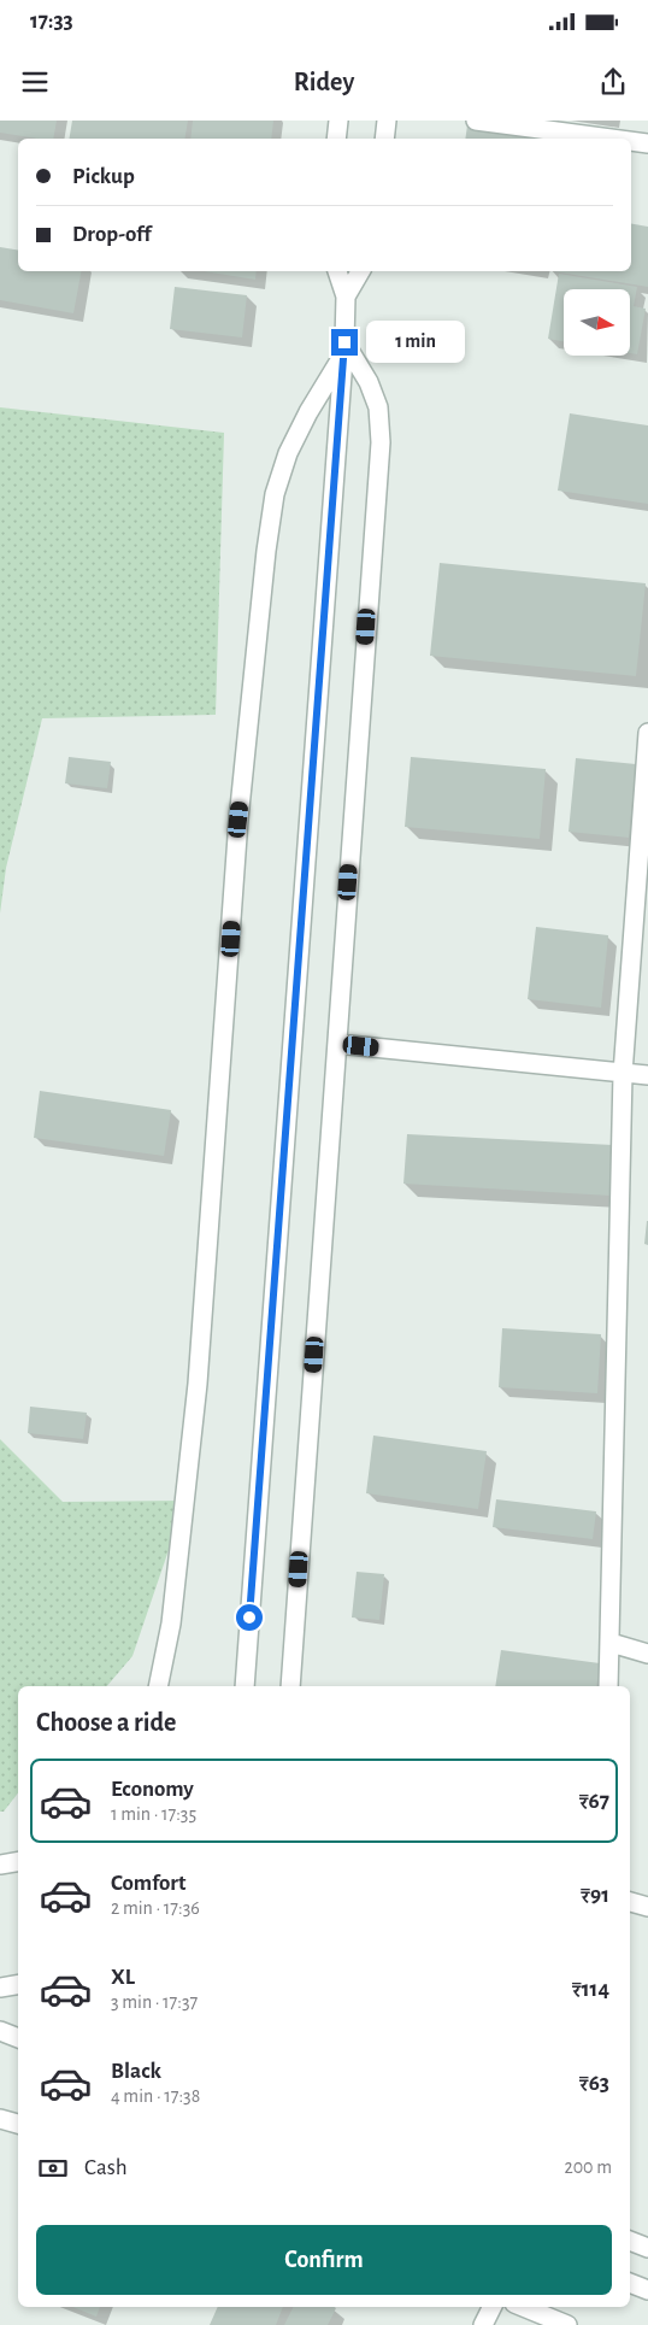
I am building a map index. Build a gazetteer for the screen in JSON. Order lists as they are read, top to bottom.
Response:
{
  "north": "right",
  "page": {
    "status": "17:33",
    "header": "Ridey",
    "banner": ["Pickup", "Drop-off"],
    "bubble": "1 min",
    "heading": "Choose a ride",
    "list": [
      {
        "name": "Economy",
        "note": "1 min · 17:35",
        "value": "₹67"
      },
      {
        "name": "Comfort",
        "note": "2 min · 17:36",
        "value": "₹91"
      },
      {
        "name": "XL",
        "note": "3 min · 17:37",
        "value": "₹114"
      },
      {
        "name": "Black",
        "note": "4 min · 17:38",
        "value": "₹63"
      }
    ],
    "pay": ["Cash", "200 m"],
    "buttons": "Confirm"
  }
}
